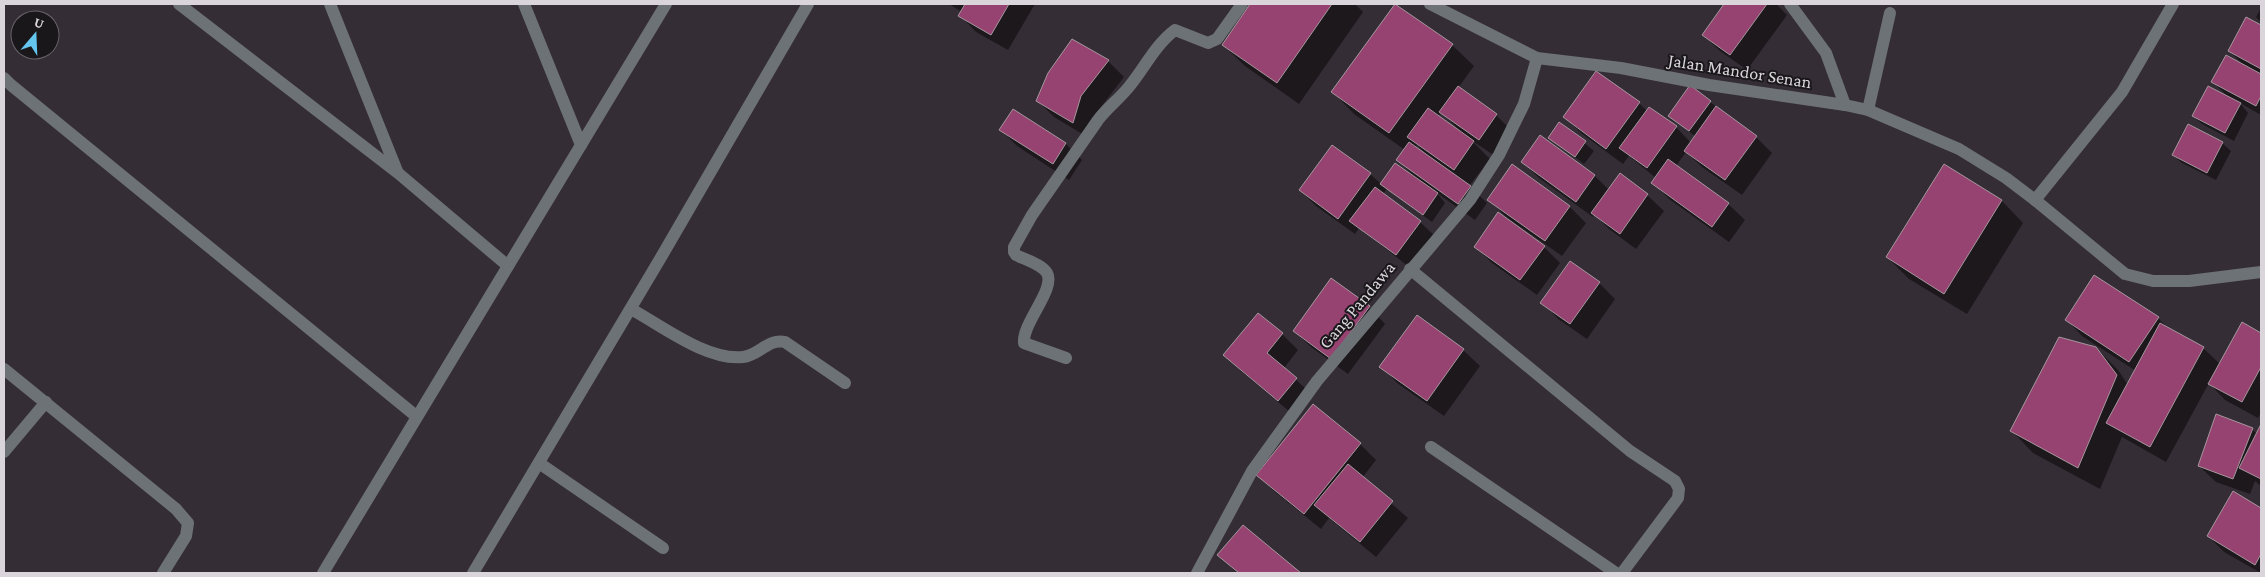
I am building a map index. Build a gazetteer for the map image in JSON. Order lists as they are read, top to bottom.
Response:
{
  "streets": {
    "street": ["Jalan Mandor Senan", "Gang Pandawa"]
  },
  "crossings": [
    ["Jalan Mandor Senan", "Gang Pandawa"]
  ],
  "north": "top"
}
